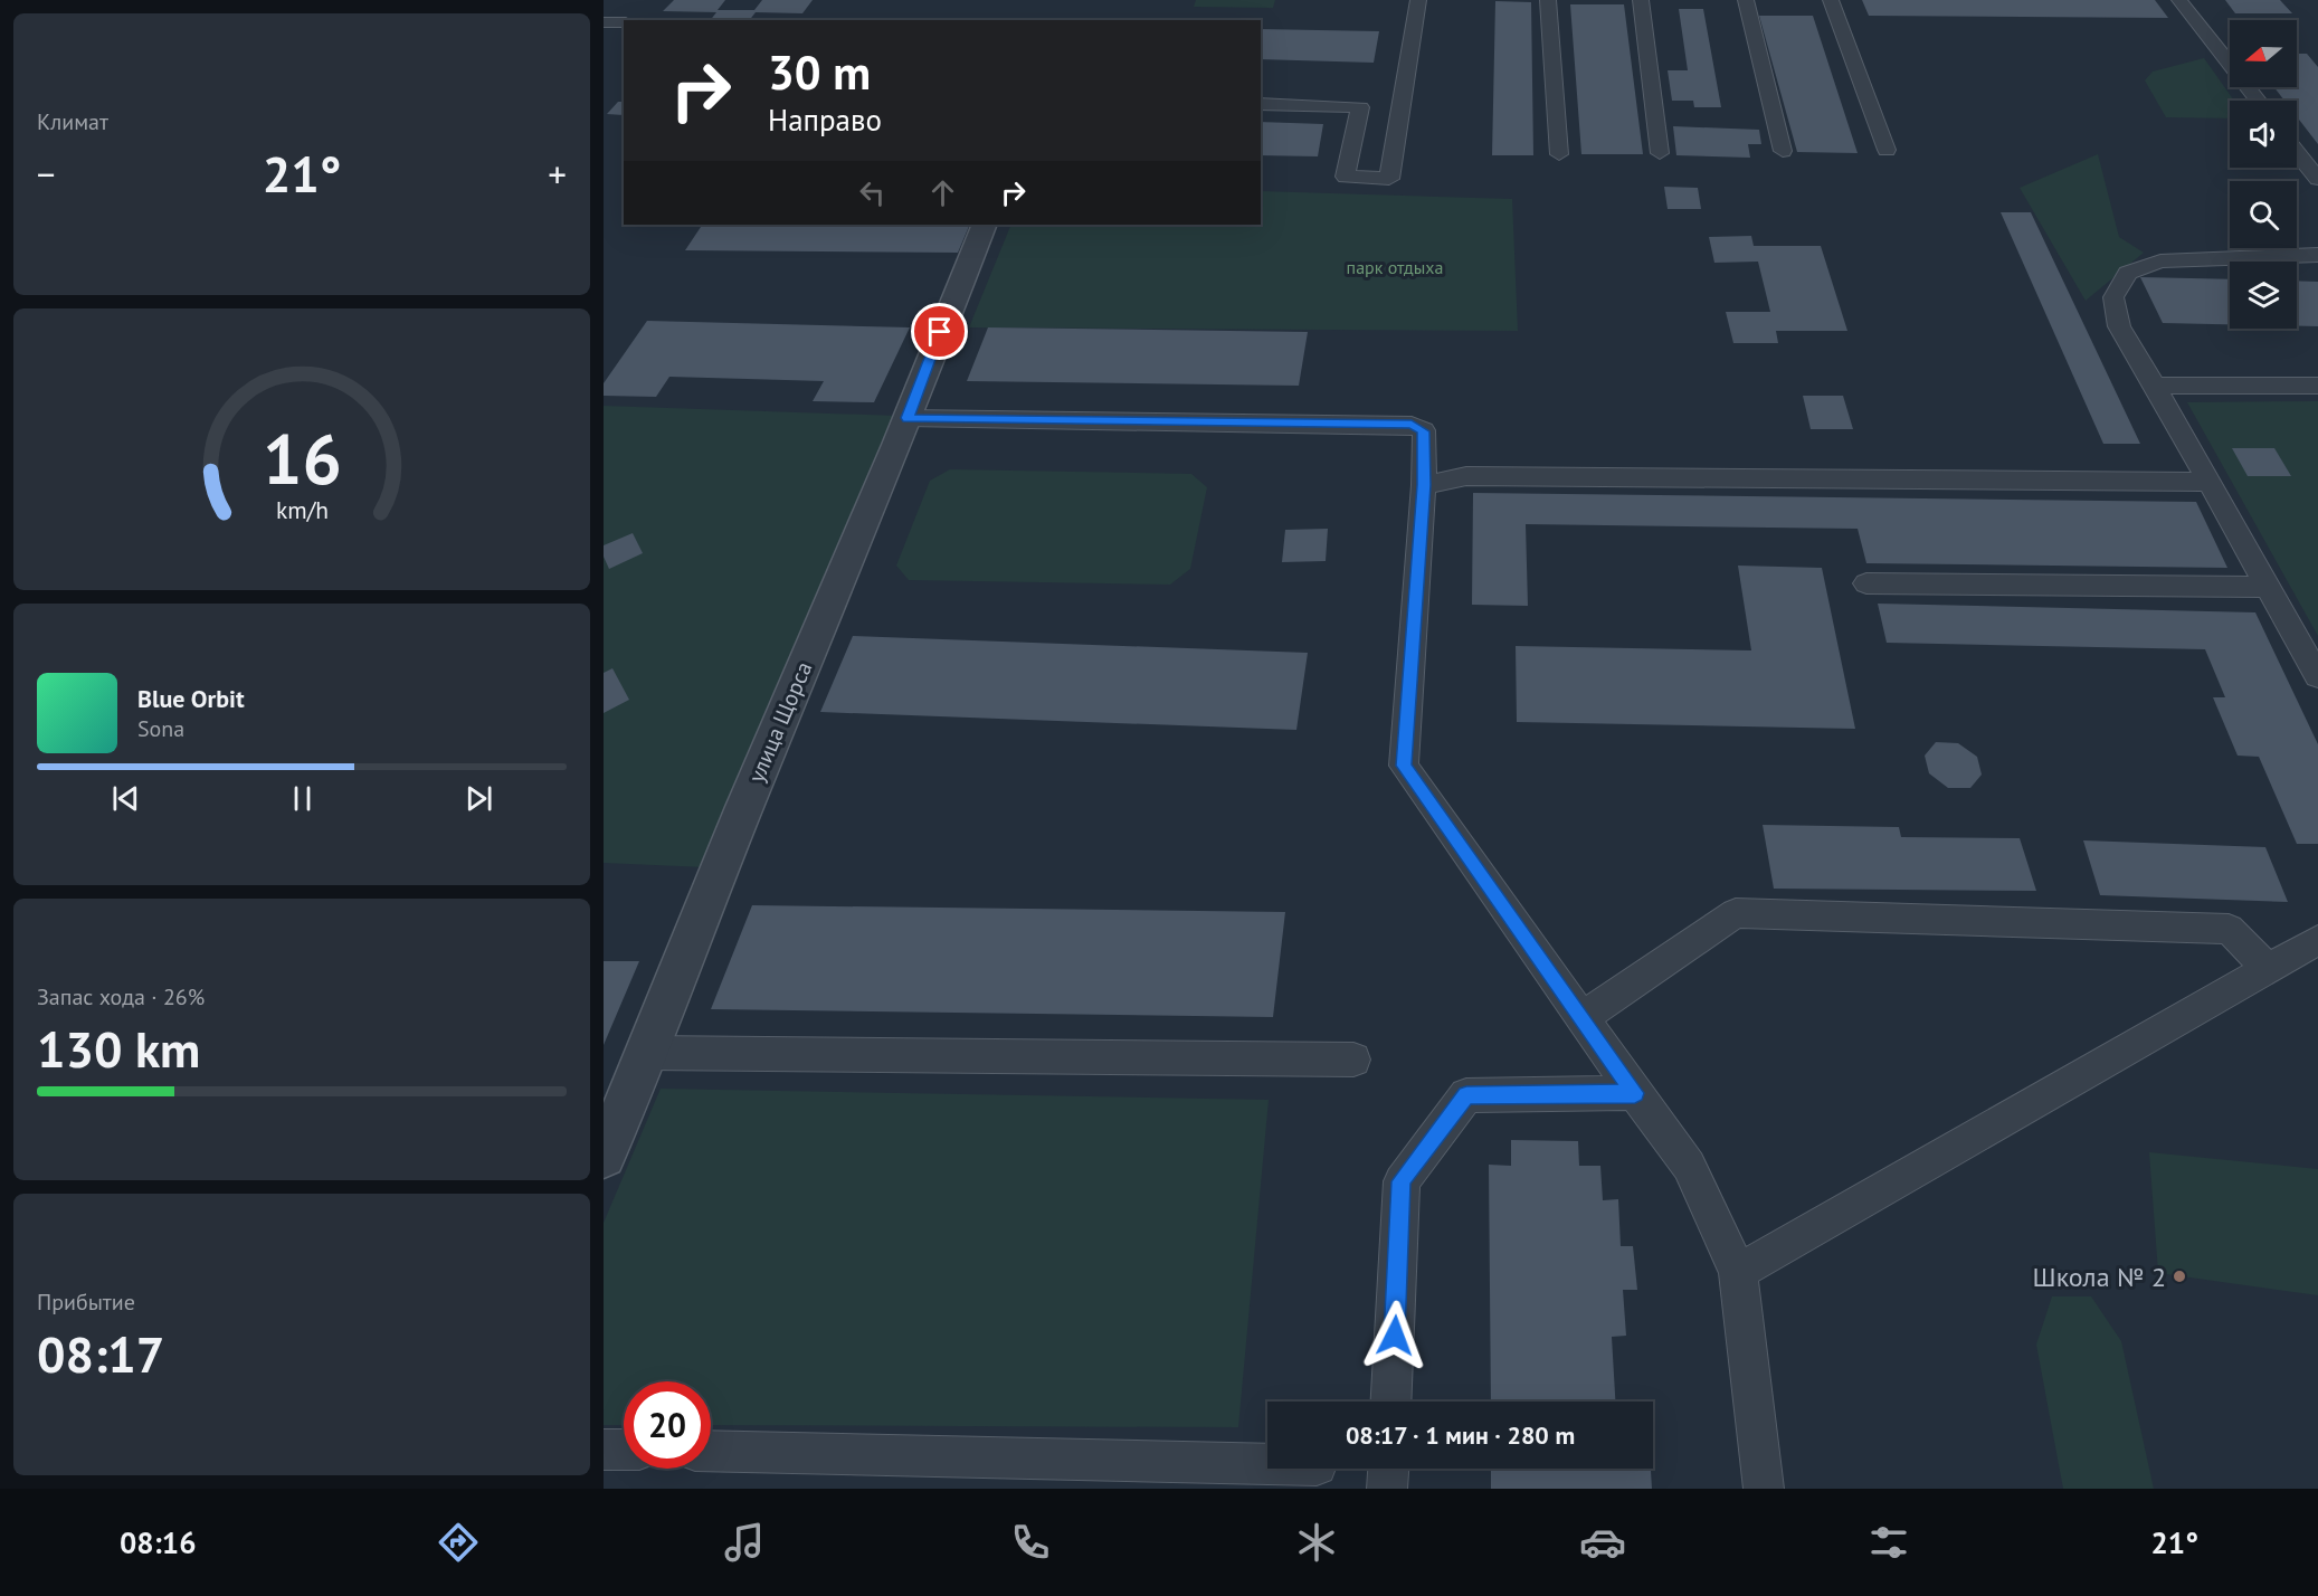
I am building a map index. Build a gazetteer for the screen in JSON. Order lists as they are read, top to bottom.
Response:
{
  "streets": {
    "street": ["улица Щорса"]
  },
  "parks": ["парк отдыха"],
  "places": ["Школа № 2"],
  "north": "left",
  "page": {
    "tile": [
      "Климат",
      ["Запас хода · 26%", "130 km"],
      ["Прибытие", "08:17"]
    ],
    "turn": ["30 m", "Направо"],
    "heat": ["−", "21°", "+"],
    "song": ["Blue Orbit", "Sona"],
    "limit": "20",
    "trip": "08:17 · 1 мин · 280 m",
    "tabs": ["08:16", "21°"],
    "gauge": ["16", "km/h"]
  }
}
